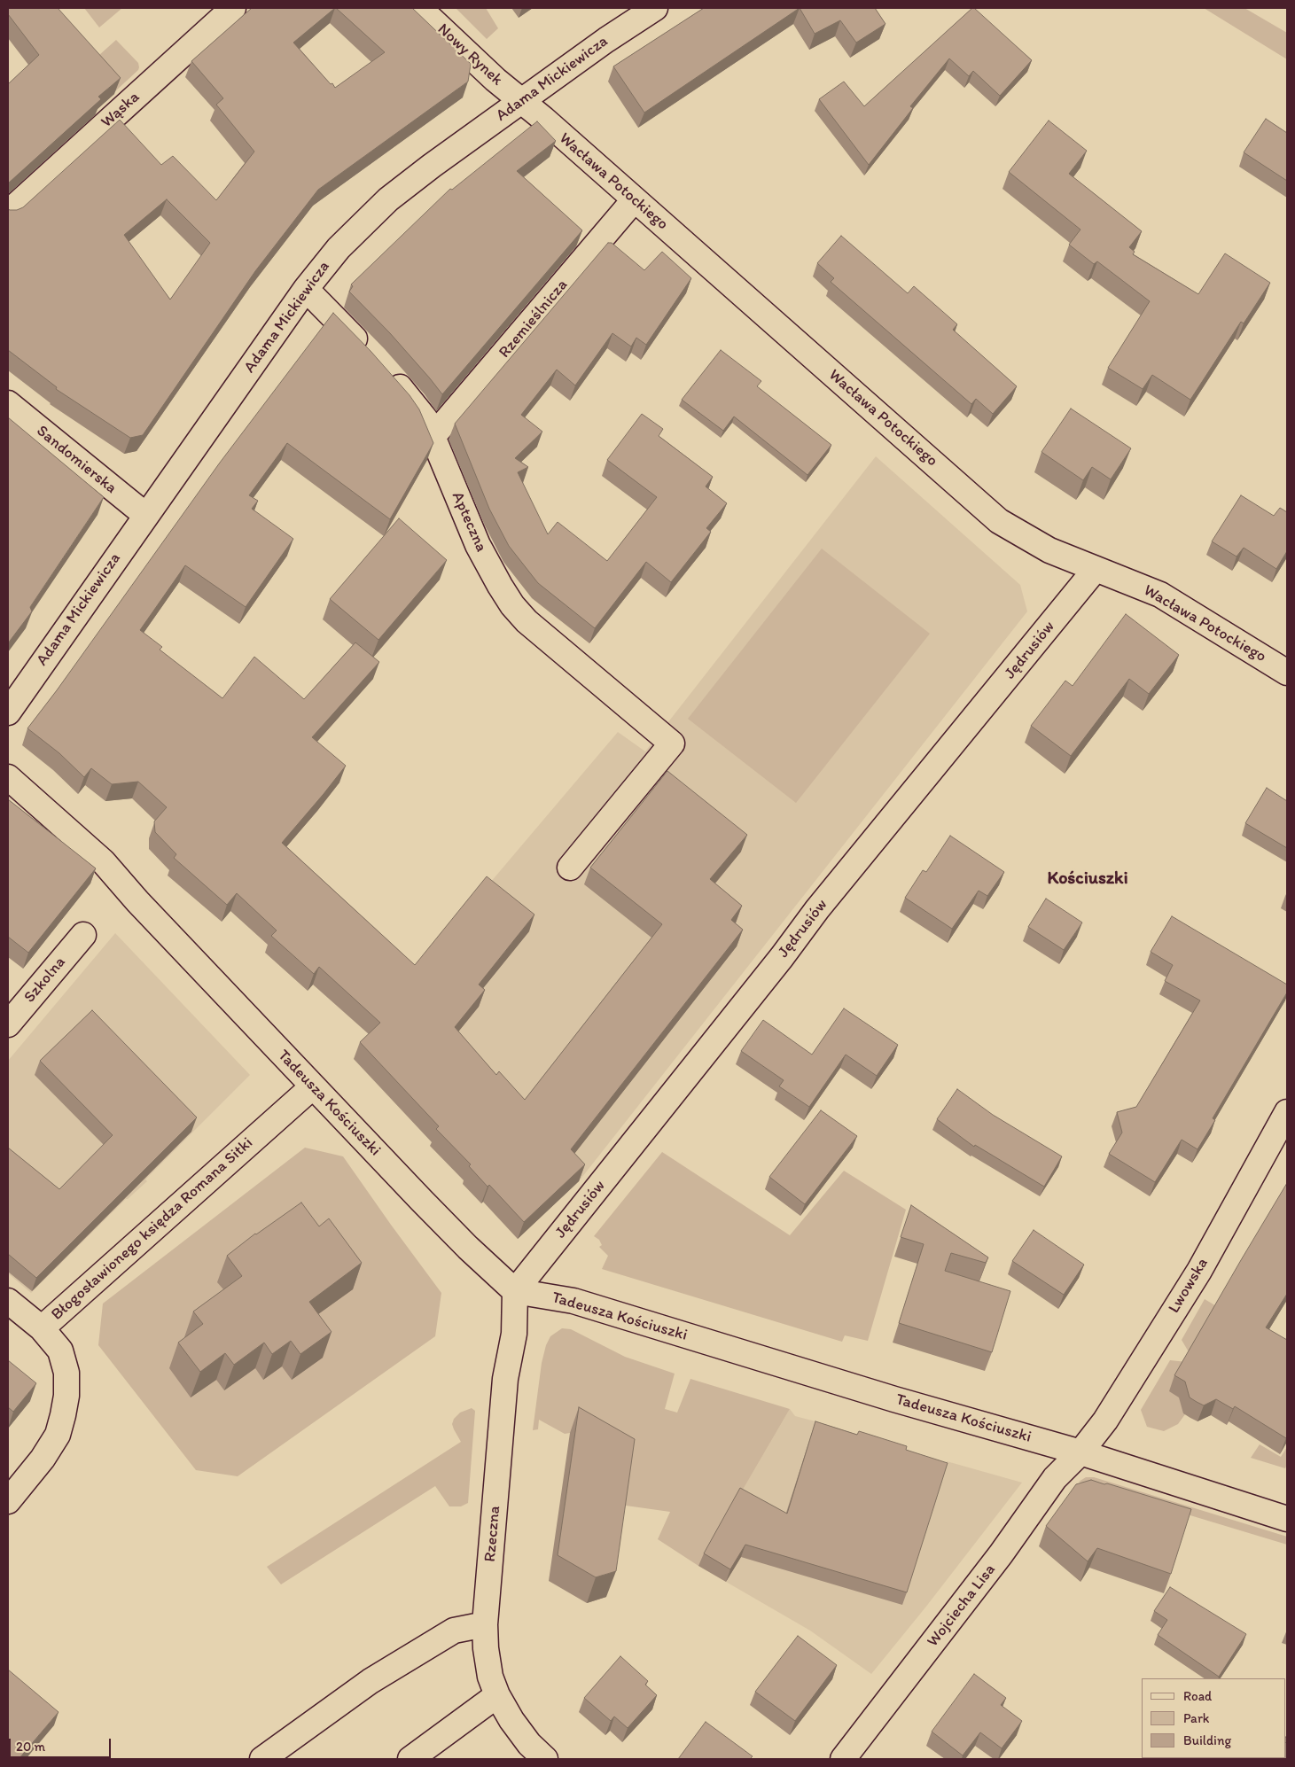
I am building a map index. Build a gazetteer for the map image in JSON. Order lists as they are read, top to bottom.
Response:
{
  "streets": {
    "street": [
      "Nowy Rynek",
      "Adama Mickiewicza",
      "Wąska",
      "Wacława Potockiego",
      "Rzemieślnicza",
      "Sandomierska",
      "Apteczna",
      "Jędrusiów",
      "Szkolna",
      "Tadeusza Kościuszki",
      "Błogosławionego księdza Romana Sitki",
      "Lwowska",
      "Rzeczna",
      "Wojciecha Lisa"
    ]
  },
  "crossings": [
    ["Nowy Rynek", "Adama Mickiewicza"],
    ["Nowy Rynek", "Wacława Potockiego"],
    ["Adama Mickiewicza", "Wacława Potockiego"],
    ["Adama Mickiewicza", "Sandomierska"],
    ["Wacława Potockiego", "Rzemieślnicza"],
    ["Wacława Potockiego", "Jędrusiów"],
    ["Rzemieślnicza", "Apteczna"],
    ["Jędrusiów", "Tadeusza Kościuszki"],
    ["Jędrusiów", "Rzeczna"],
    ["Tadeusza Kościuszki", "Błogosławionego księdza Romana Sitki"],
    ["Tadeusza Kościuszki", "Lwowska"],
    ["Tadeusza Kościuszki", "Rzeczna"],
    ["Tadeusza Kościuszki", "Wojciecha Lisa"],
    ["Lwowska", "Wojciecha Lisa"]
  ],
  "districts": ["Kościuszki"],
  "legend": ["Road", "Park", "Building"],
  "scale_bar": "20 m"
}
